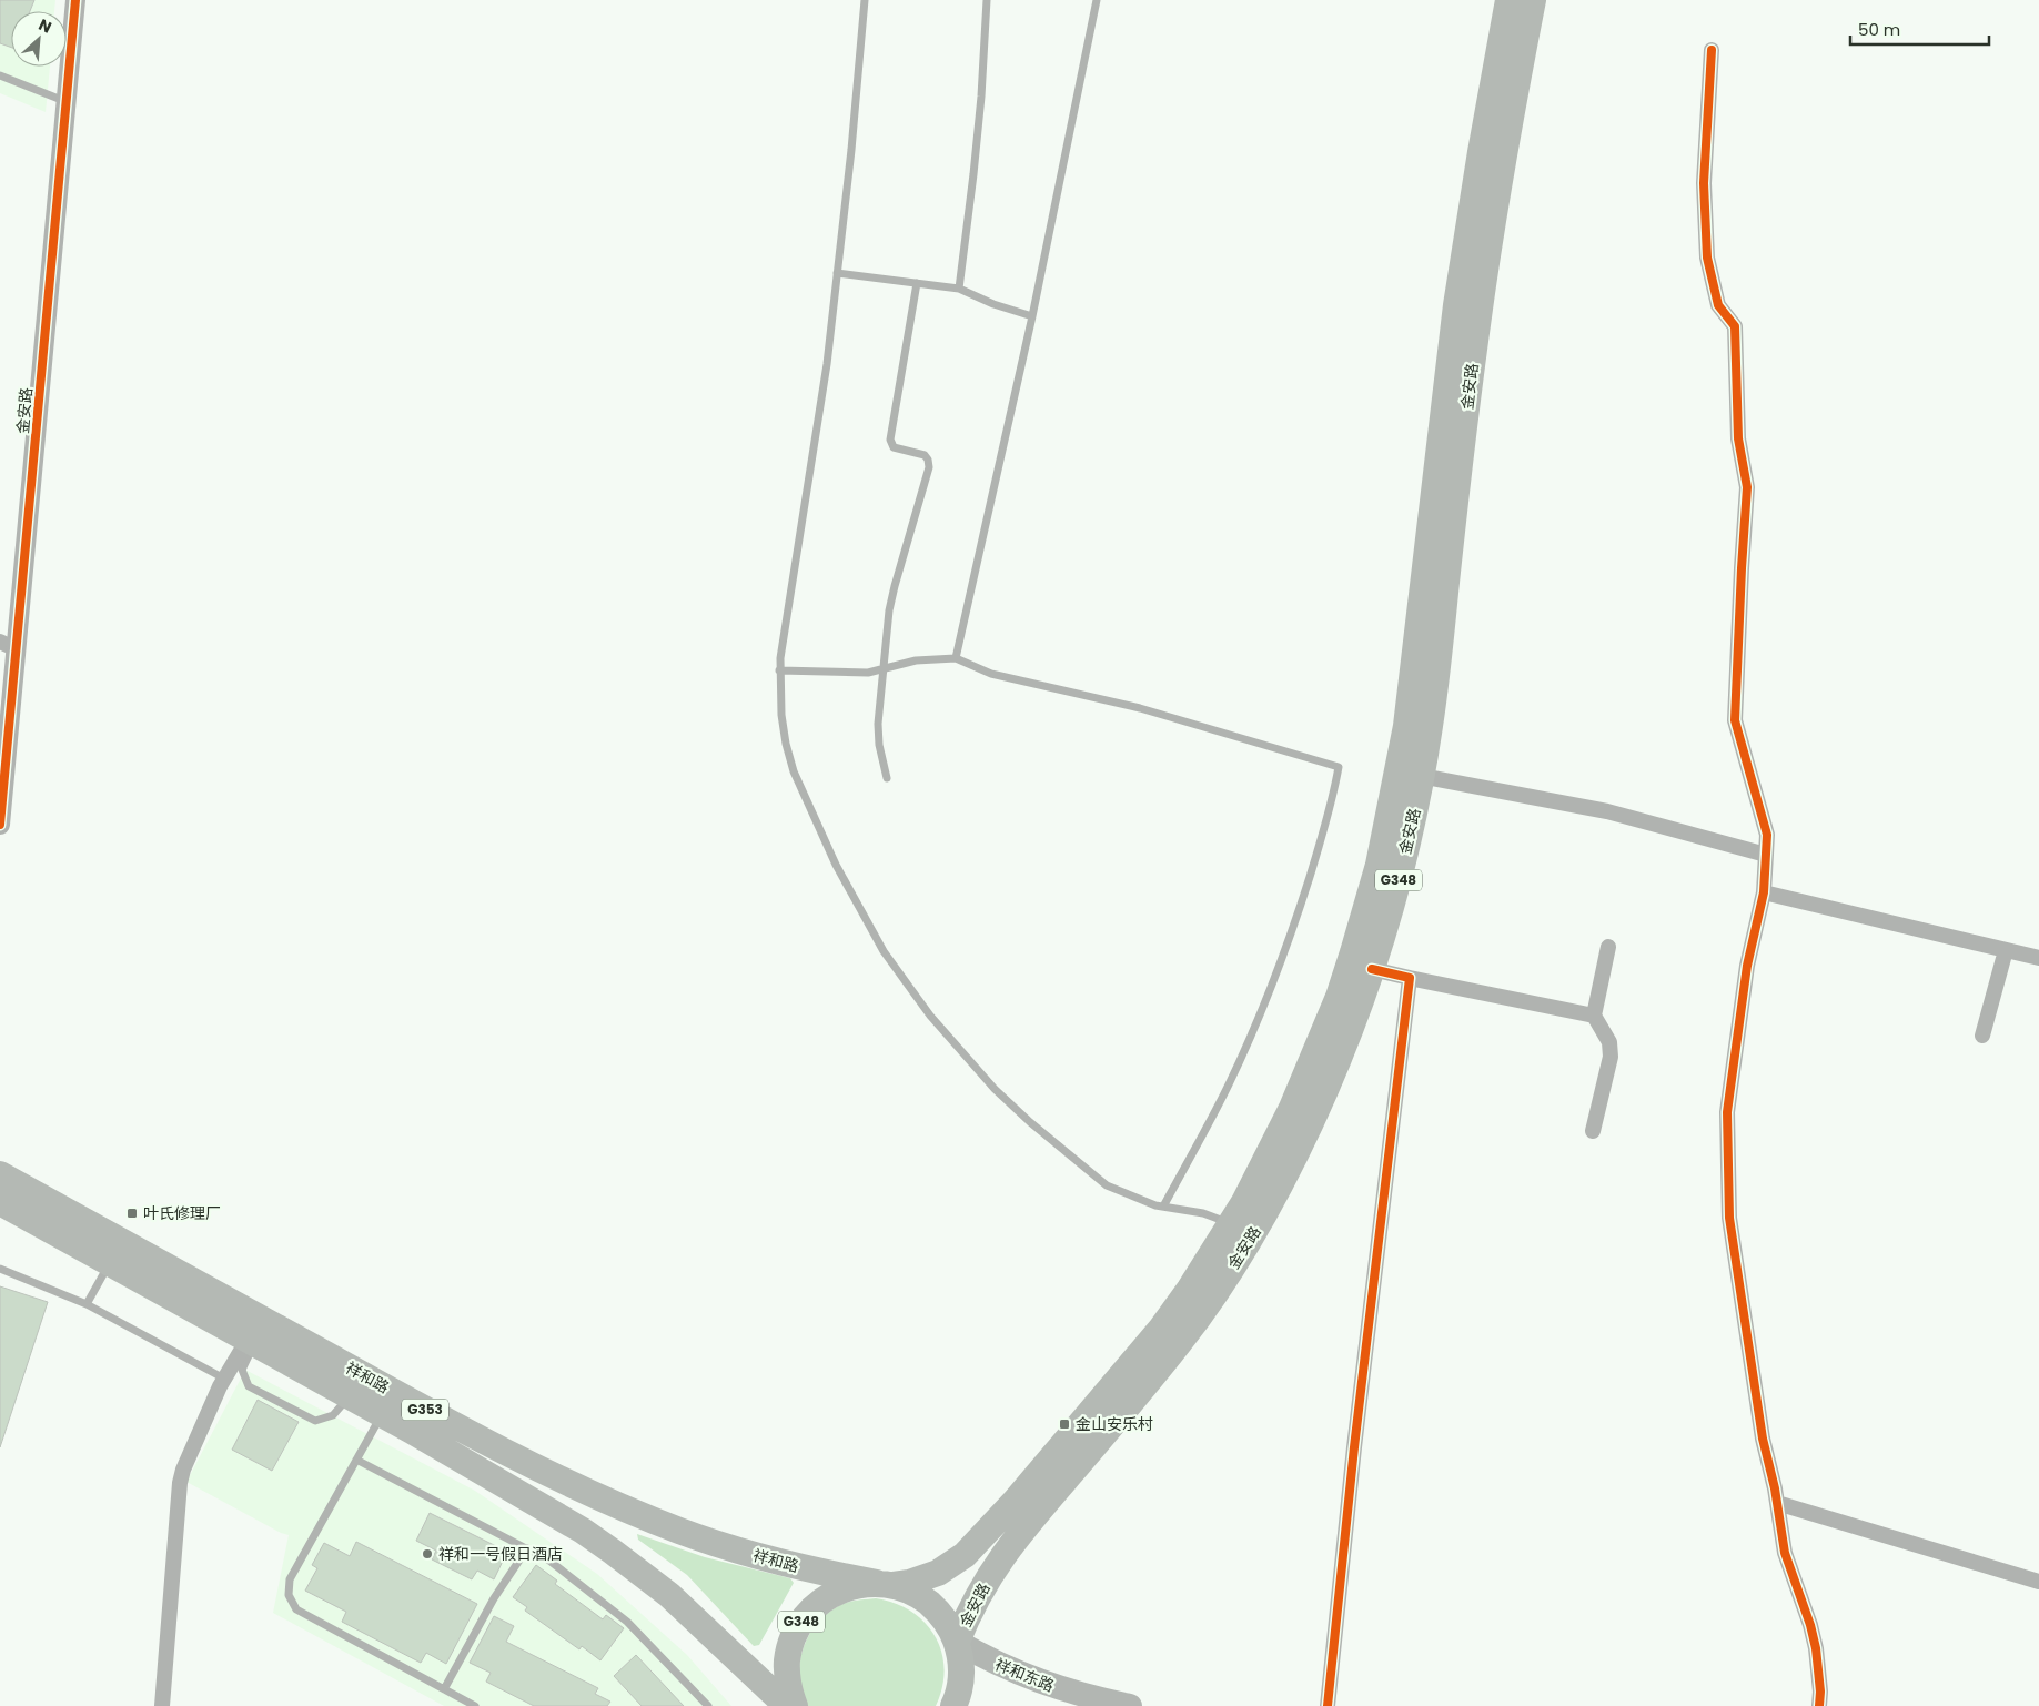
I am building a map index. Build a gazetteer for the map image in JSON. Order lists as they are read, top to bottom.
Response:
{
  "streets": {
    "highway": [
      "金安路",
      "G348",
      "祥和路",
      "G353"
    ],
    "main road": ["祥和东路"]
  },
  "crossings": [
    ["金安路", "G348"],
    ["金安路", "祥和路"],
    ["金安路", "祥和东路"],
    ["G348", "祥和路"]
  ],
  "places": {
    "transit": ["叶氏修理厂", "金山安乐村"],
    "other": ["祥和一号假日酒店"]
  },
  "scale_bar": "50 m",
  "north": "top right"
}
